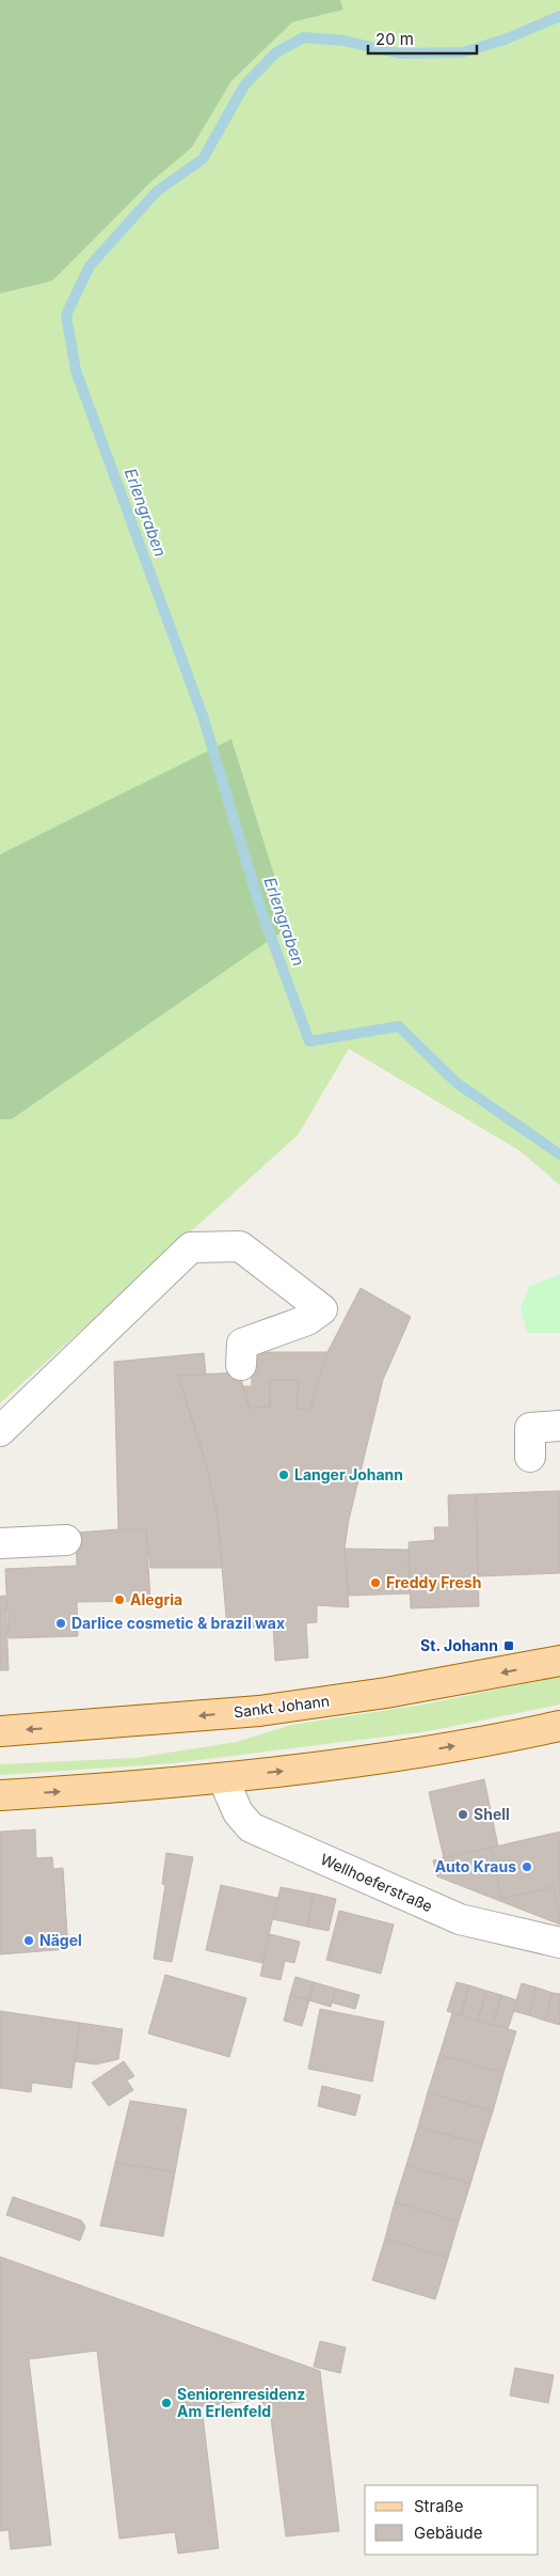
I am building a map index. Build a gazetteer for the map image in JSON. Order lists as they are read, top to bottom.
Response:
{
  "streets": {
    "main road": ["Sankt Johann"],
    "street": ["Wellhoeferstraße"]
  },
  "water": ["Erlengraben"],
  "places": {
    "other": [
      "Langer Johann",
      "Freddy Fresh",
      "Alegria",
      "Darlice cosmetic & brazil wax",
      "Shell",
      "Auto Kraus",
      "Nägel",
      "Seniorenresidenz Am Erlenfeld"
    ],
    "transit": ["St. Johann"]
  },
  "legend": ["Straße", "Gebäude"],
  "scale_bar": "20 m"
}
